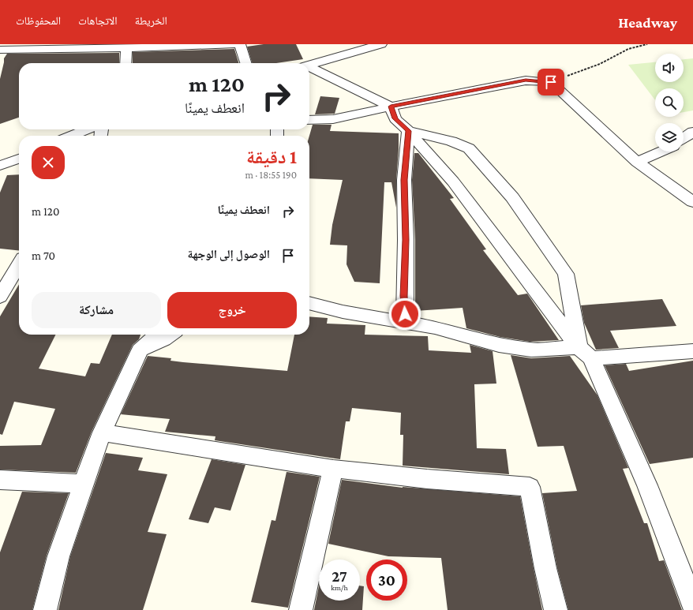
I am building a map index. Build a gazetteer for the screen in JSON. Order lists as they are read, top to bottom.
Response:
{
  "page": {
    "header": "Headway",
    "nav": ["الخريطة", "الاتجاهات", "المحفوظات"],
    "turn": ["120 m", "انعطف يمينًا"],
    "heading": ["1 دقيقة", "190 m · 18:55"],
    "list": [
      {
        "name": "انعطف يمينًا",
        "value": "120 m"
      },
      {
        "name": "الوصول إلى الوجهة",
        "value": "70 m"
      }
    ],
    "buttons": ["خروج", "مشاركة"],
    "speed": "27 km/h",
    "limit": "30"
  }
}
